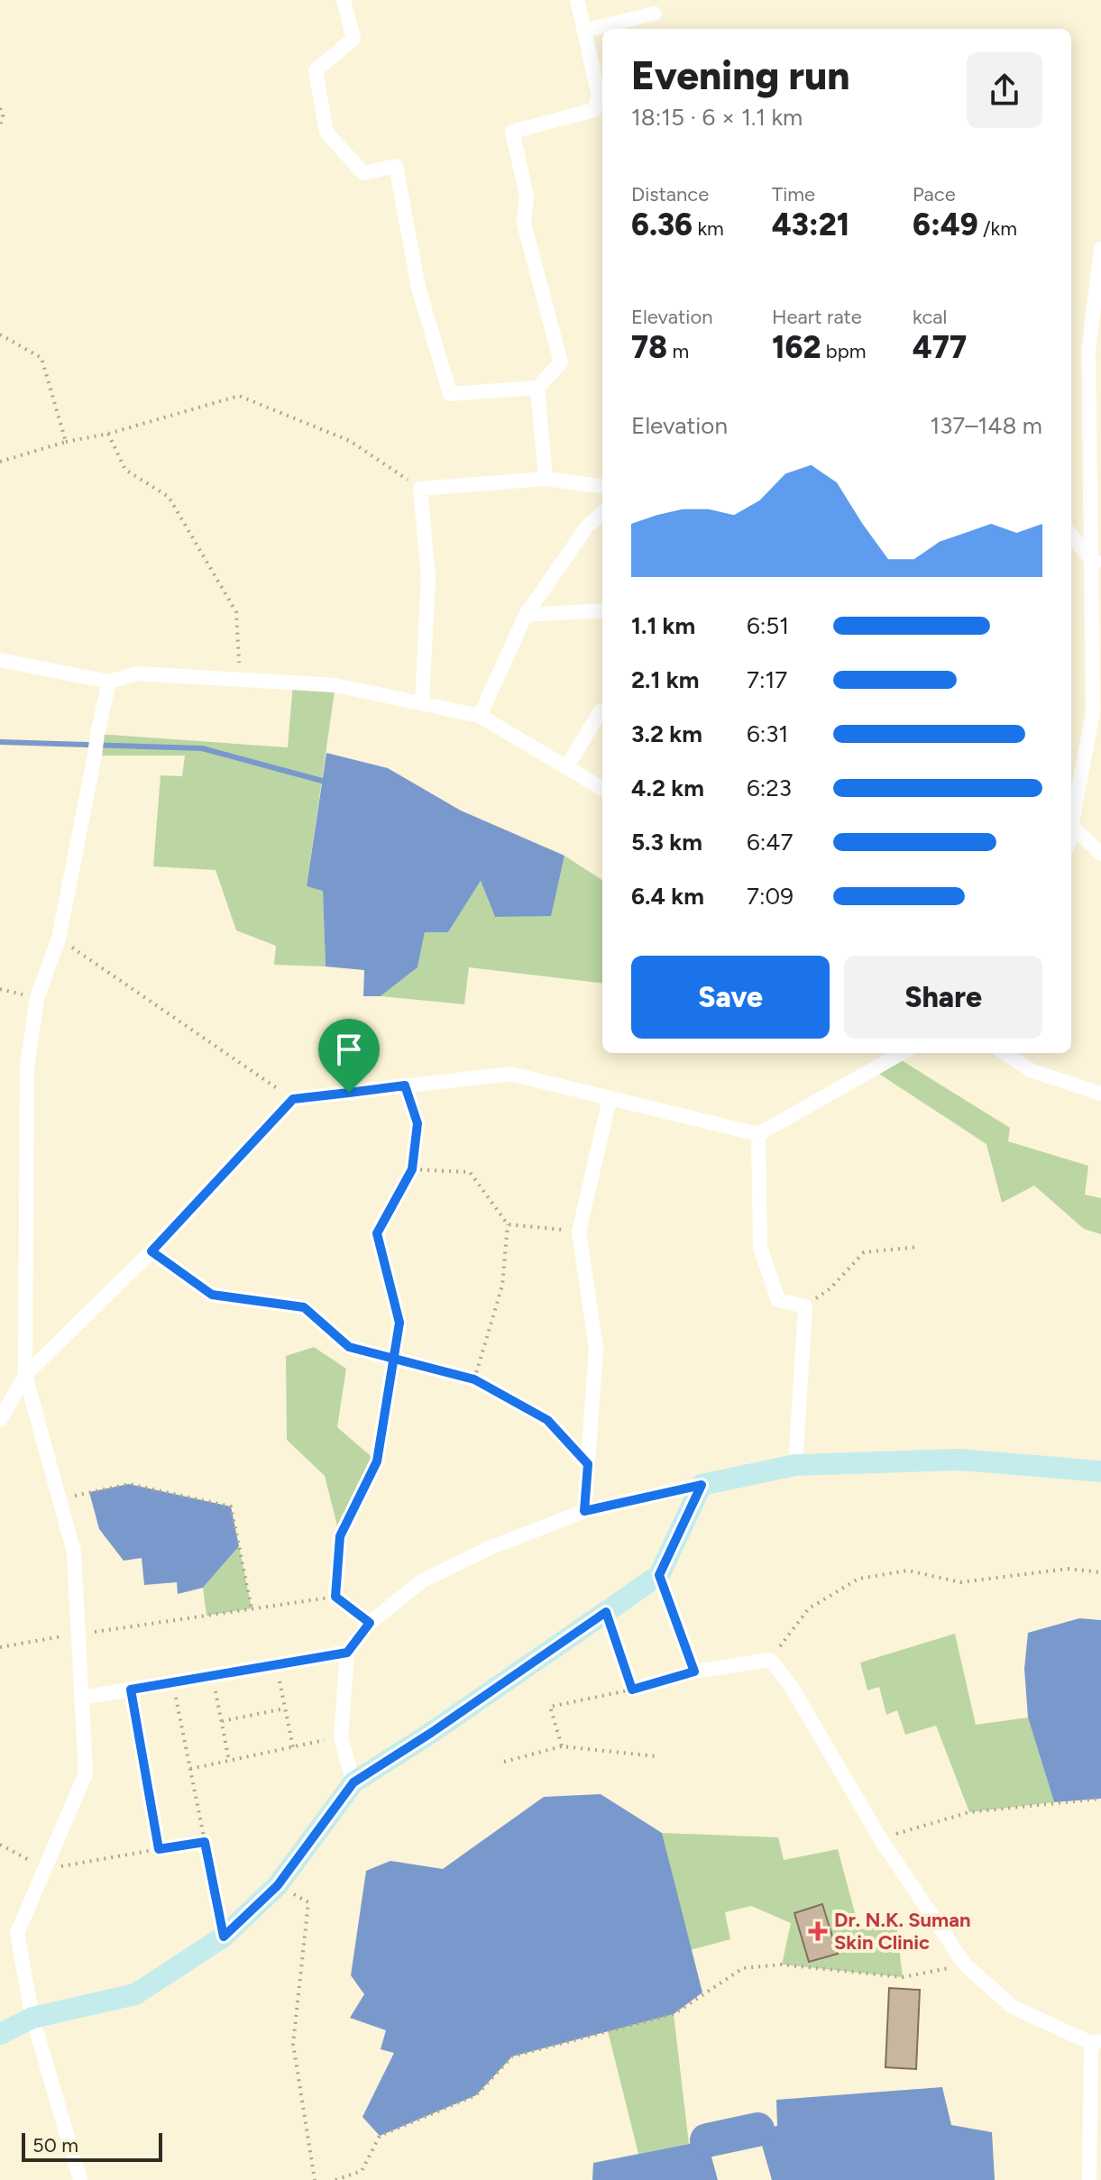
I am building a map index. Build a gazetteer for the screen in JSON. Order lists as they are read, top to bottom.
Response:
{
  "places": {
    "health": ["Dr. N.K. Suman Skin Clinic"]
  },
  "scale_bar": "50 m",
  "page": {
    "heading": ["Evening run", "18:15 · 6 × 1.1 km"],
    "stats": [
      ["Distance", "6.36 km"],
      ["Time", "43:21"],
      ["Pace", "6:49 /km"],
      ["Elevation", "78 m"],
      ["Heart rate", "162 bpm"],
      ["kcal", "477"]
    ],
    "chart": ["Elevation", "137–148 m"],
    "list": [
      {
        "name": "1.1 km",
        "note": "6:51"
      },
      {
        "name": "2.1 km",
        "note": "7:17"
      },
      {
        "name": "3.2 km",
        "note": "6:31"
      },
      {
        "name": "4.2 km",
        "note": "6:23"
      },
      {
        "name": "5.3 km",
        "note": "6:47"
      },
      {
        "name": "6.4 km",
        "note": "7:09"
      }
    ],
    "buttons": ["Save", "Share"],
    "scale": "50 m"
  }
}
